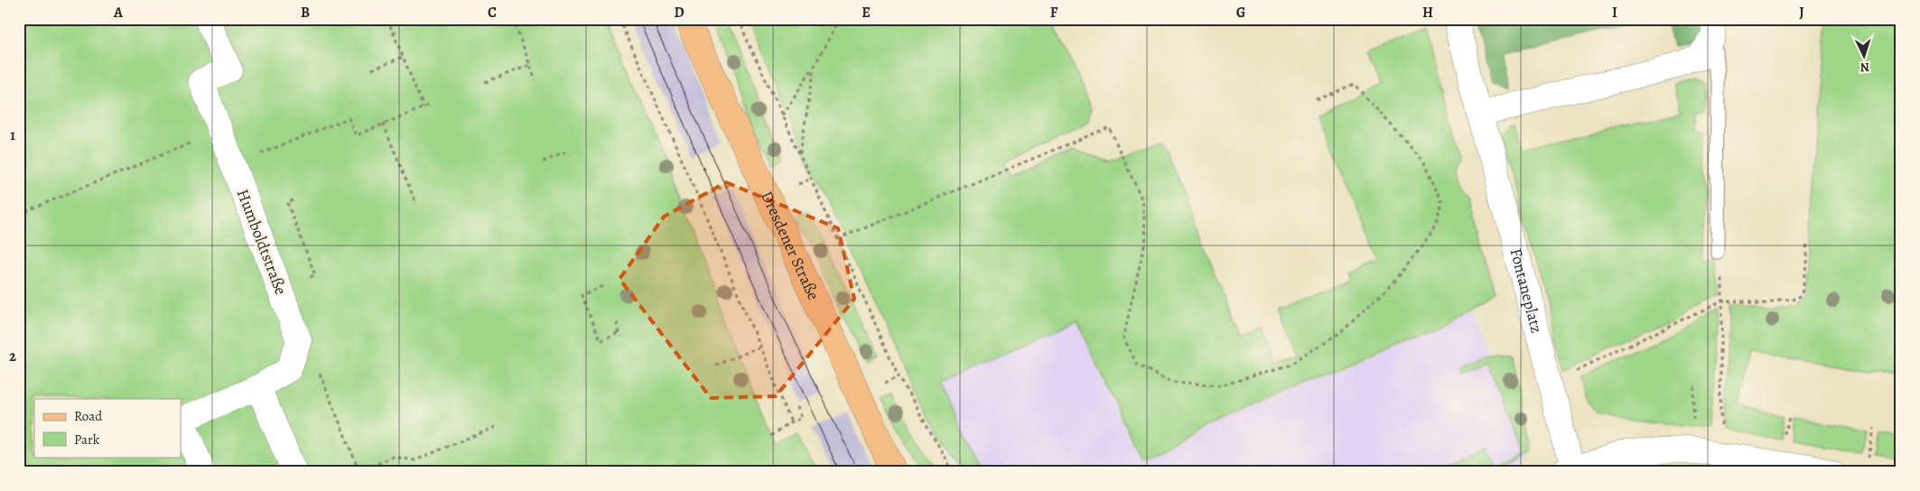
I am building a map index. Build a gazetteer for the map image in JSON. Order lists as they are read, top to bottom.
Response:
{
  "streets": {
    "main road": ["Dresdener Straße"],
    "street": ["Humboldtstraße", "Fontaneplatz"]
  },
  "legend": ["Road", "Park"],
  "north": "bottom",
  "grid": {
    "columns": [
      "A",
      "B",
      "C",
      "D",
      "E",
      "F",
      "G",
      "H",
      "I",
      "J"
    ],
    "rows": ["1", "2"]
  }
}
